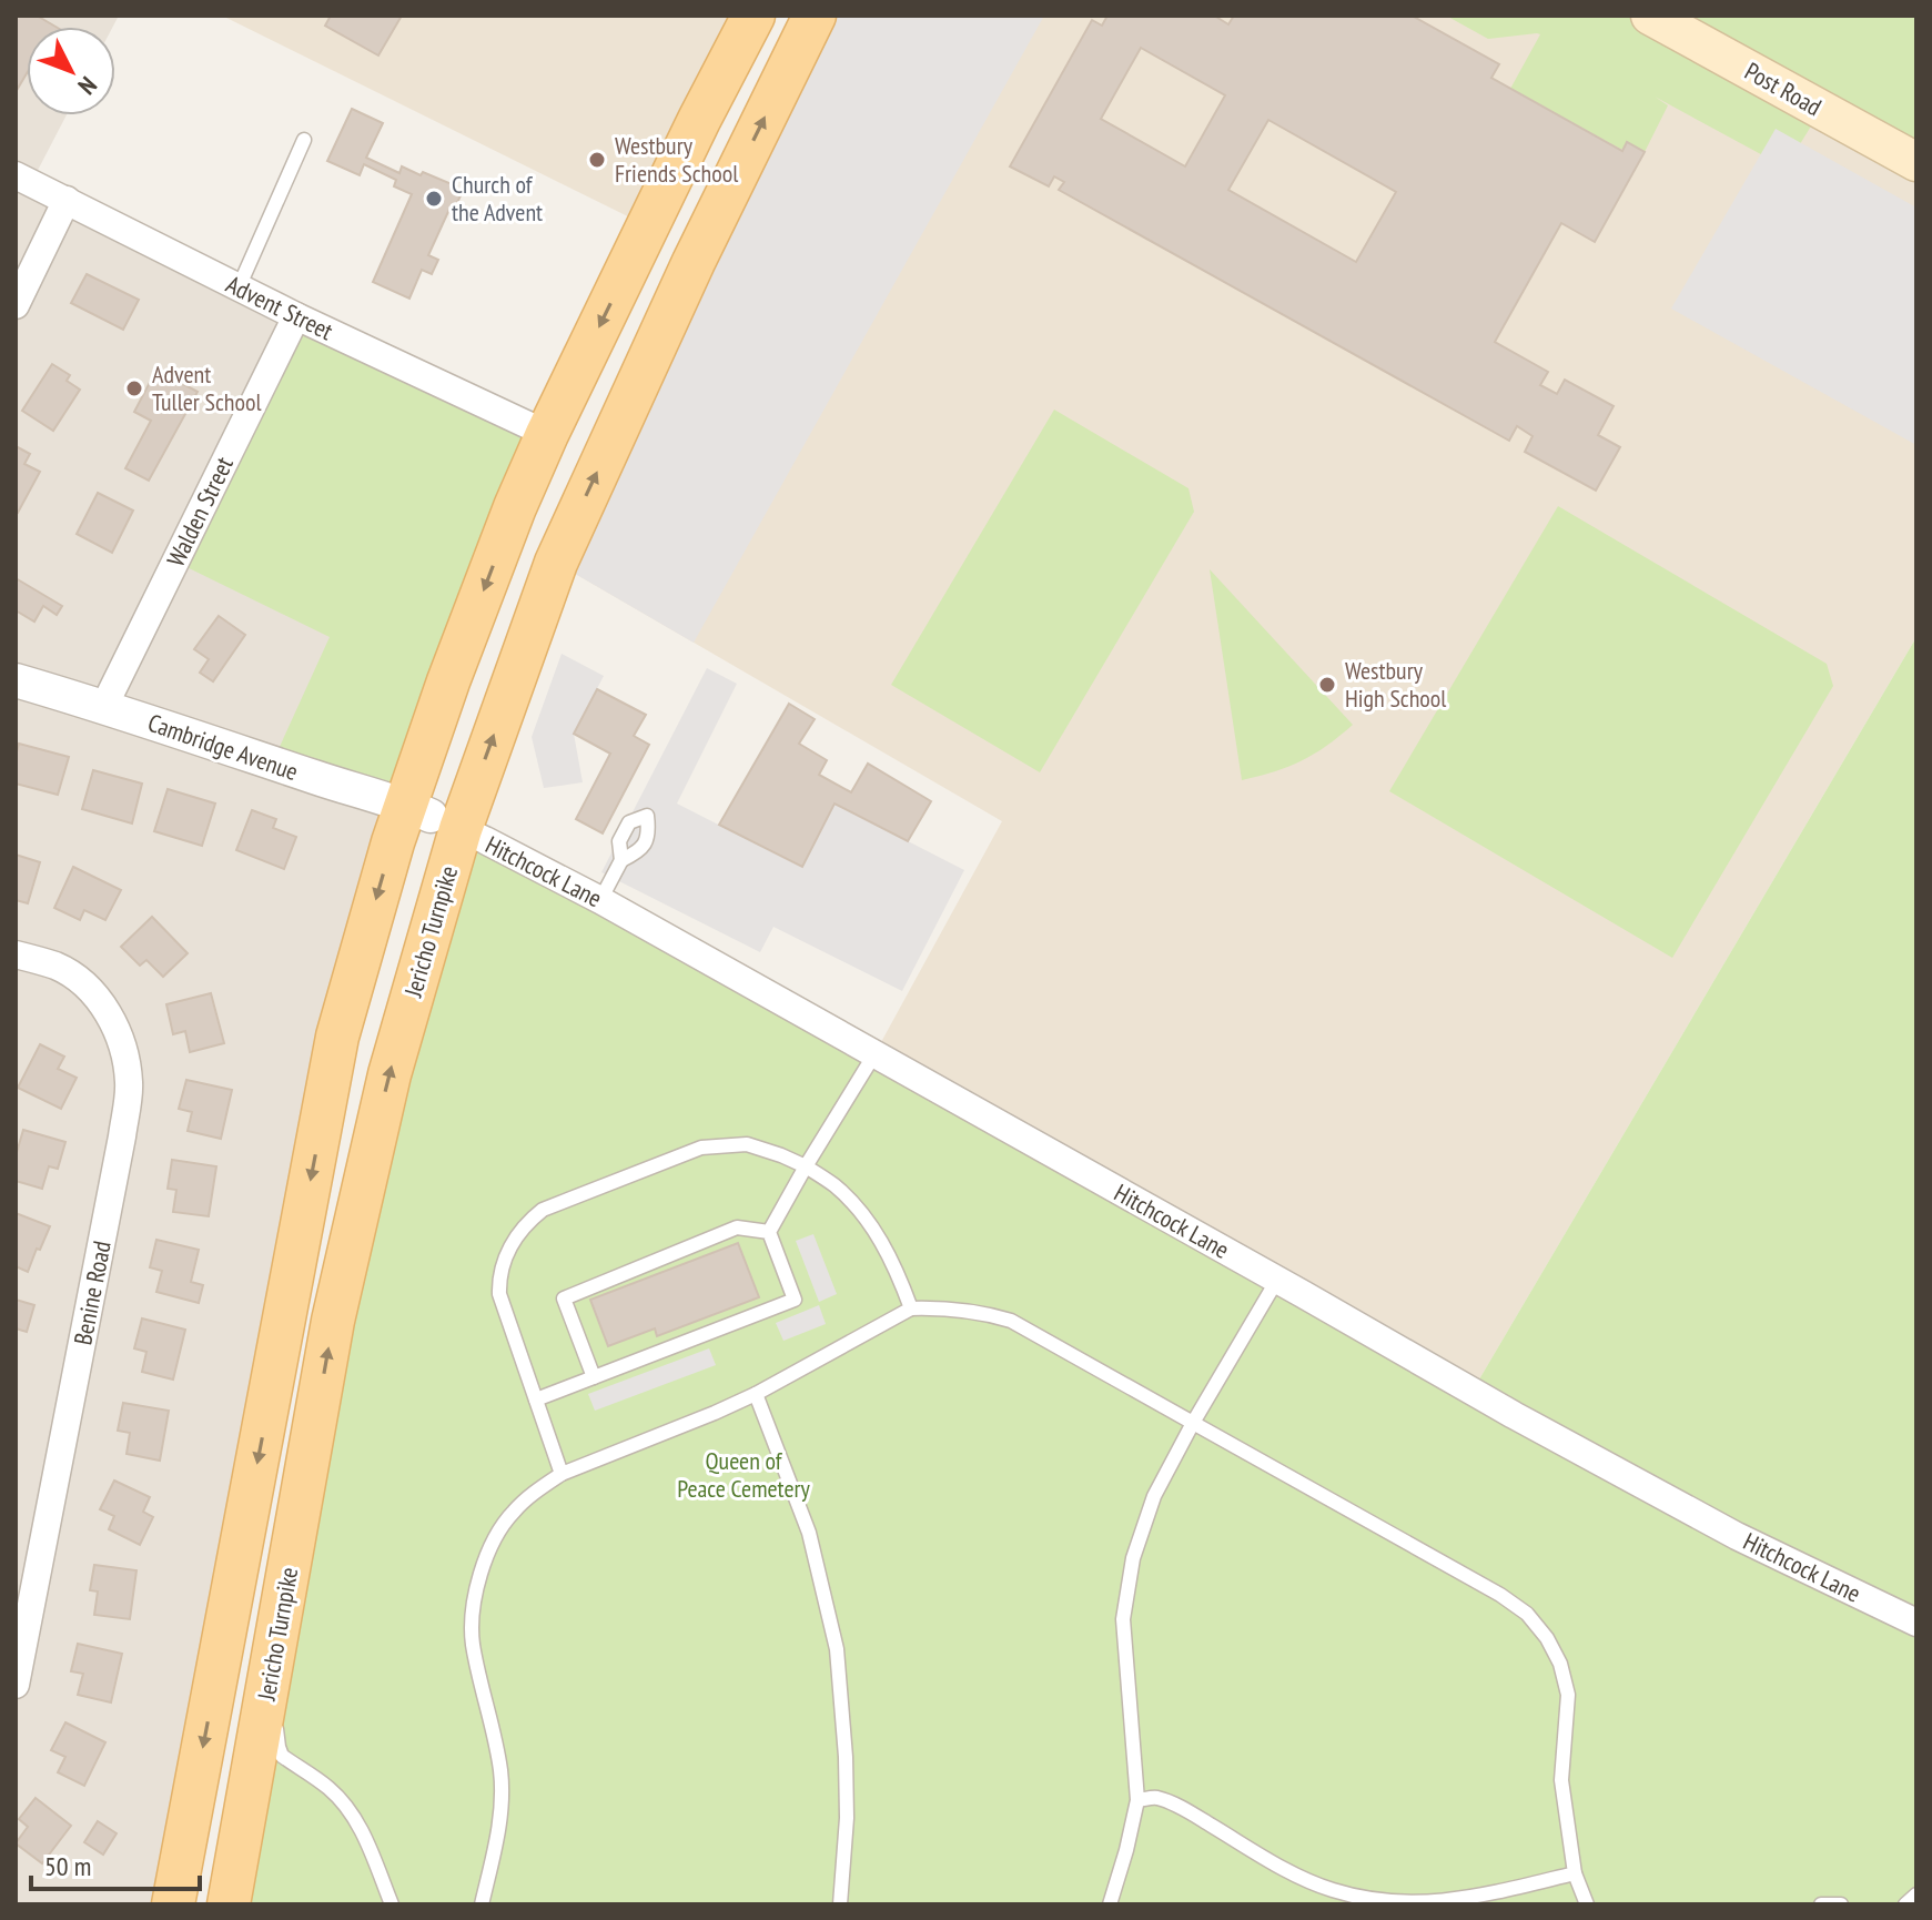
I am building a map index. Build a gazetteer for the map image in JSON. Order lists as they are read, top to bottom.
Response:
{
  "streets": {
    "main road": ["Post Road", "Jericho Turnpike"],
    "street": [
      "Advent Street",
      "Walden Street",
      "Cambridge Avenue",
      "Hitchcock Lane",
      "Benine Road"
    ]
  },
  "crossings": [
    ["Advent Street", "Walden Street"],
    ["Advent Street", "Jericho Turnpike"],
    ["Walden Street", "Cambridge Avenue"],
    ["Cambridge Avenue", "Hitchcock Lane"],
    ["Cambridge Avenue", "Jericho Turnpike"],
    ["Hitchcock Lane", "Jericho Turnpike"]
  ],
  "parks": ["Queen of Peace Cemetery"],
  "places": [
    "Westbury Friends School",
    "Church of the Advent",
    "Advent Tuller School",
    "Westbury High School"
  ],
  "scale_bar": "50 m",
  "north": "bottom right"
}
